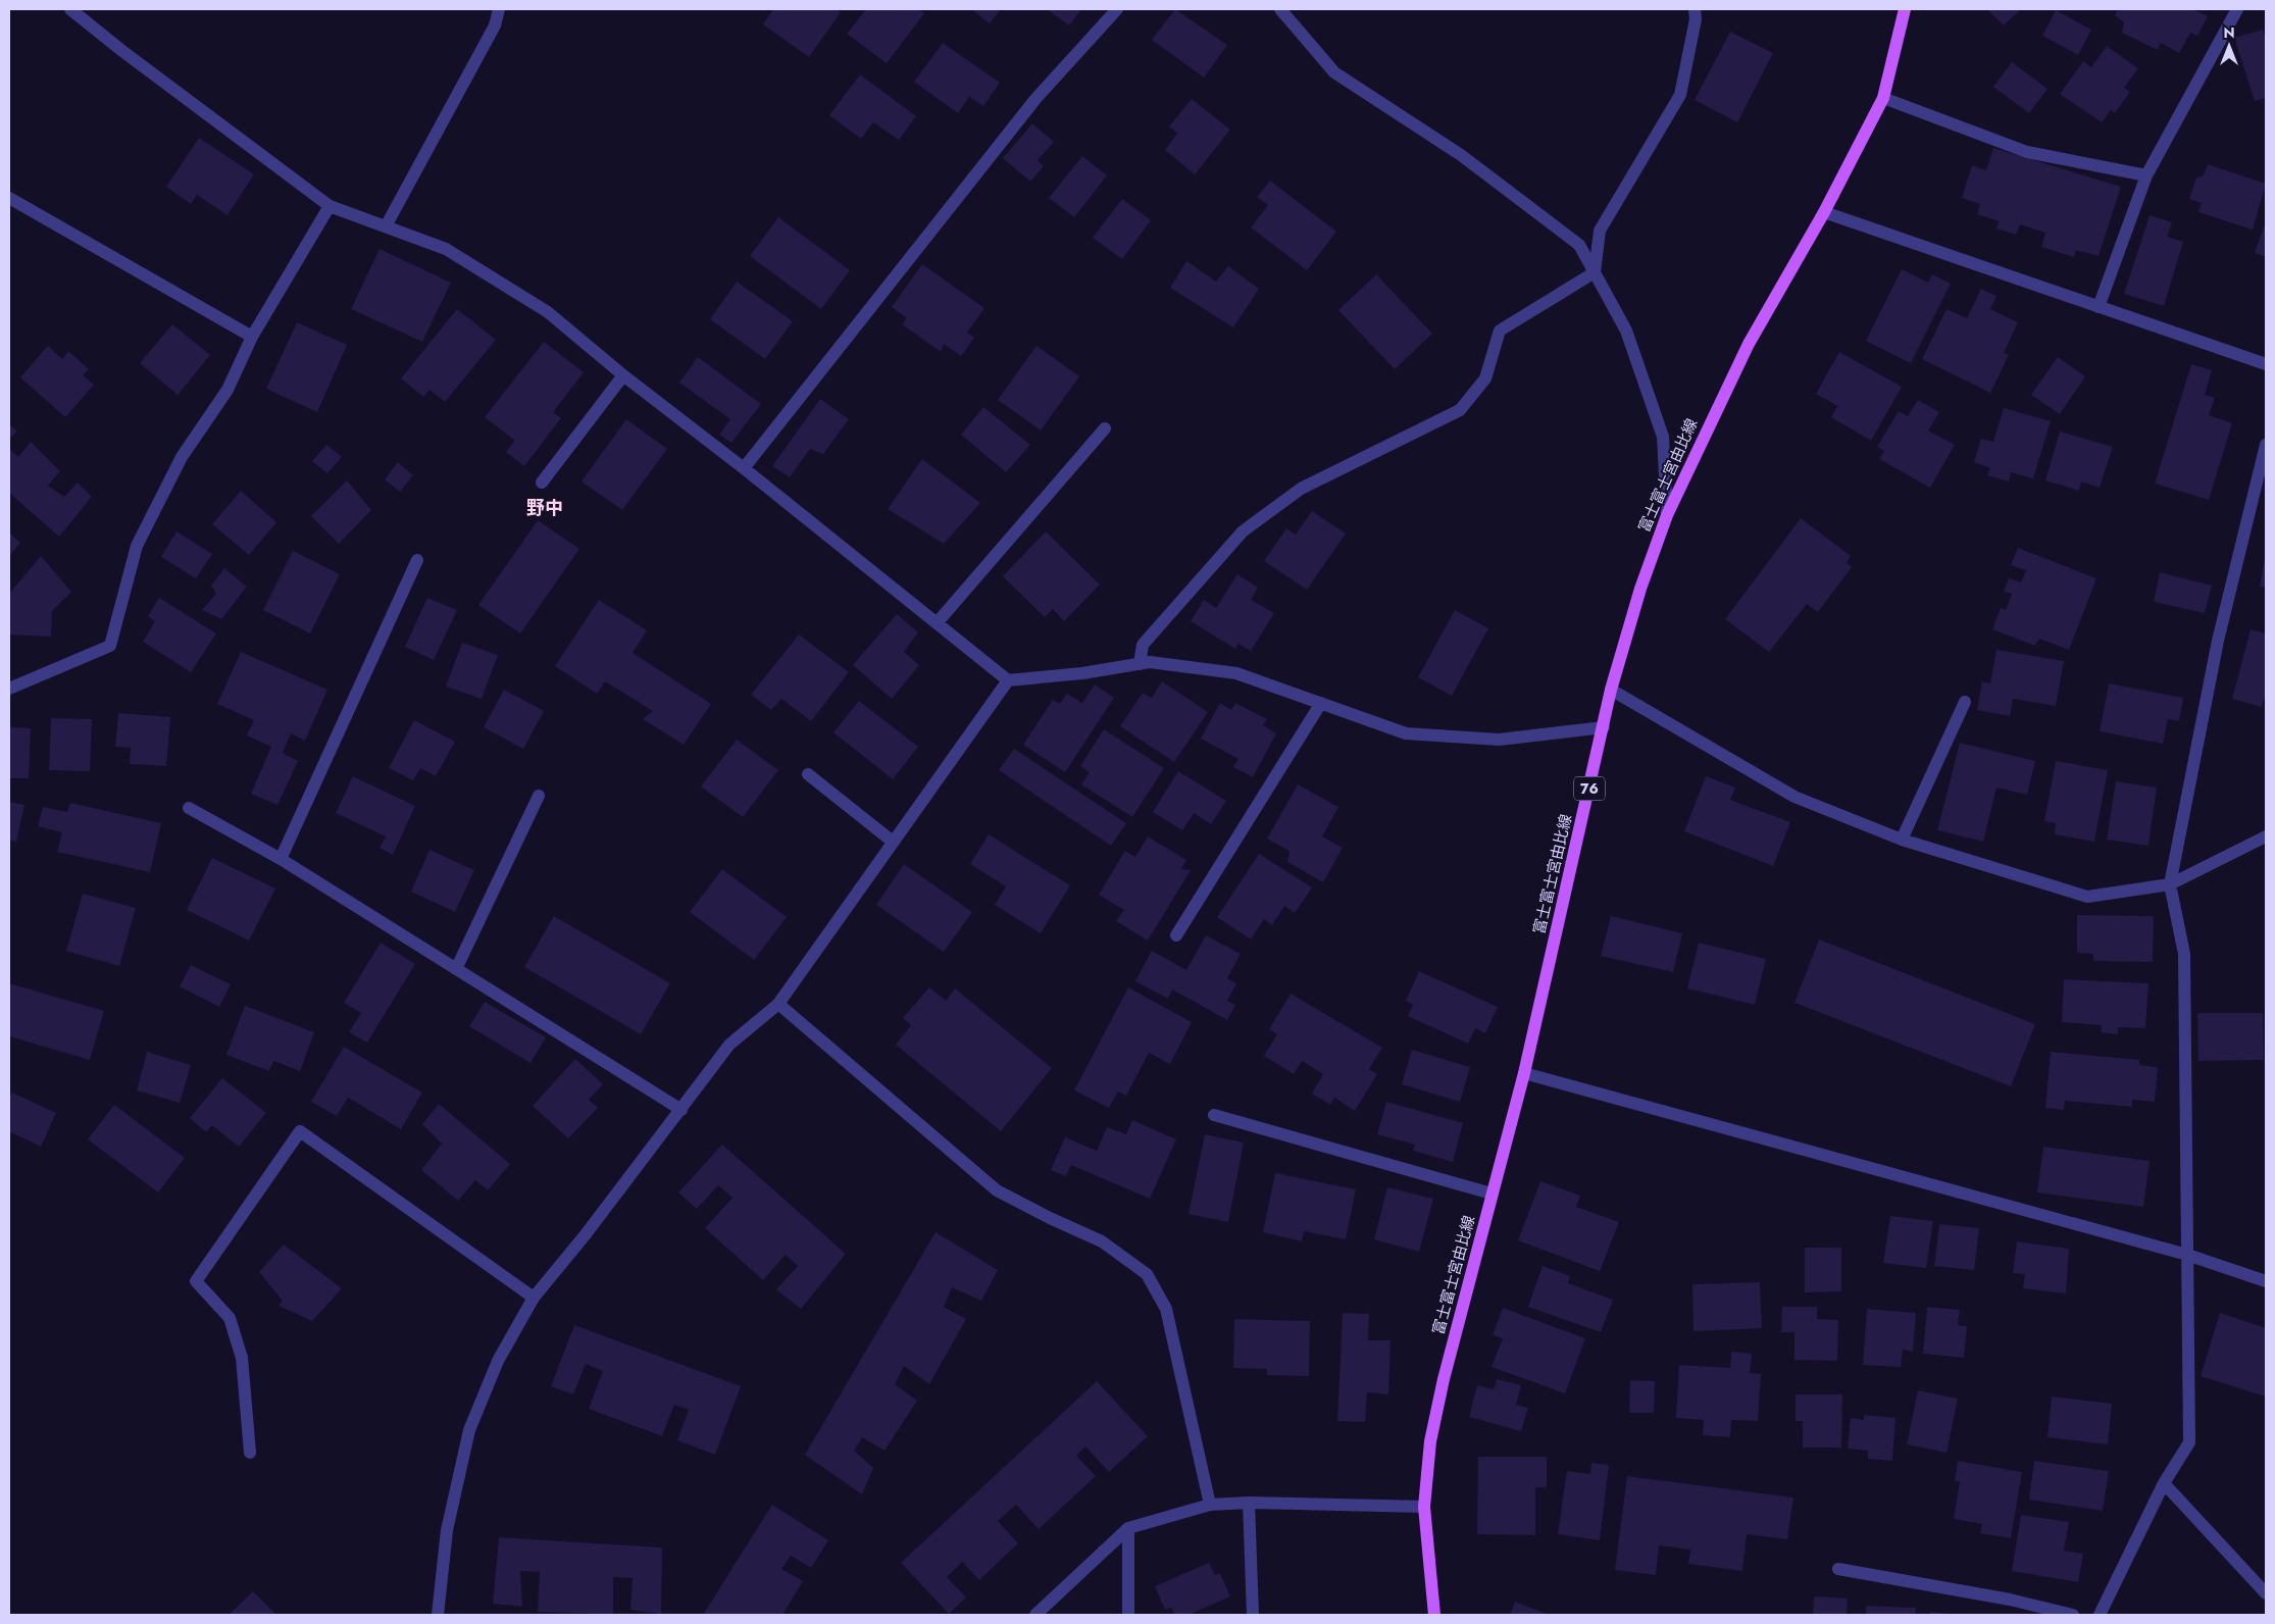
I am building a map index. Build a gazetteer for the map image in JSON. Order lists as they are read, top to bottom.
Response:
{
  "streets": {
    "main road": ["富士富士宮由比線", "76"]
  },
  "districts": ["野中"],
  "north": "top"
}
